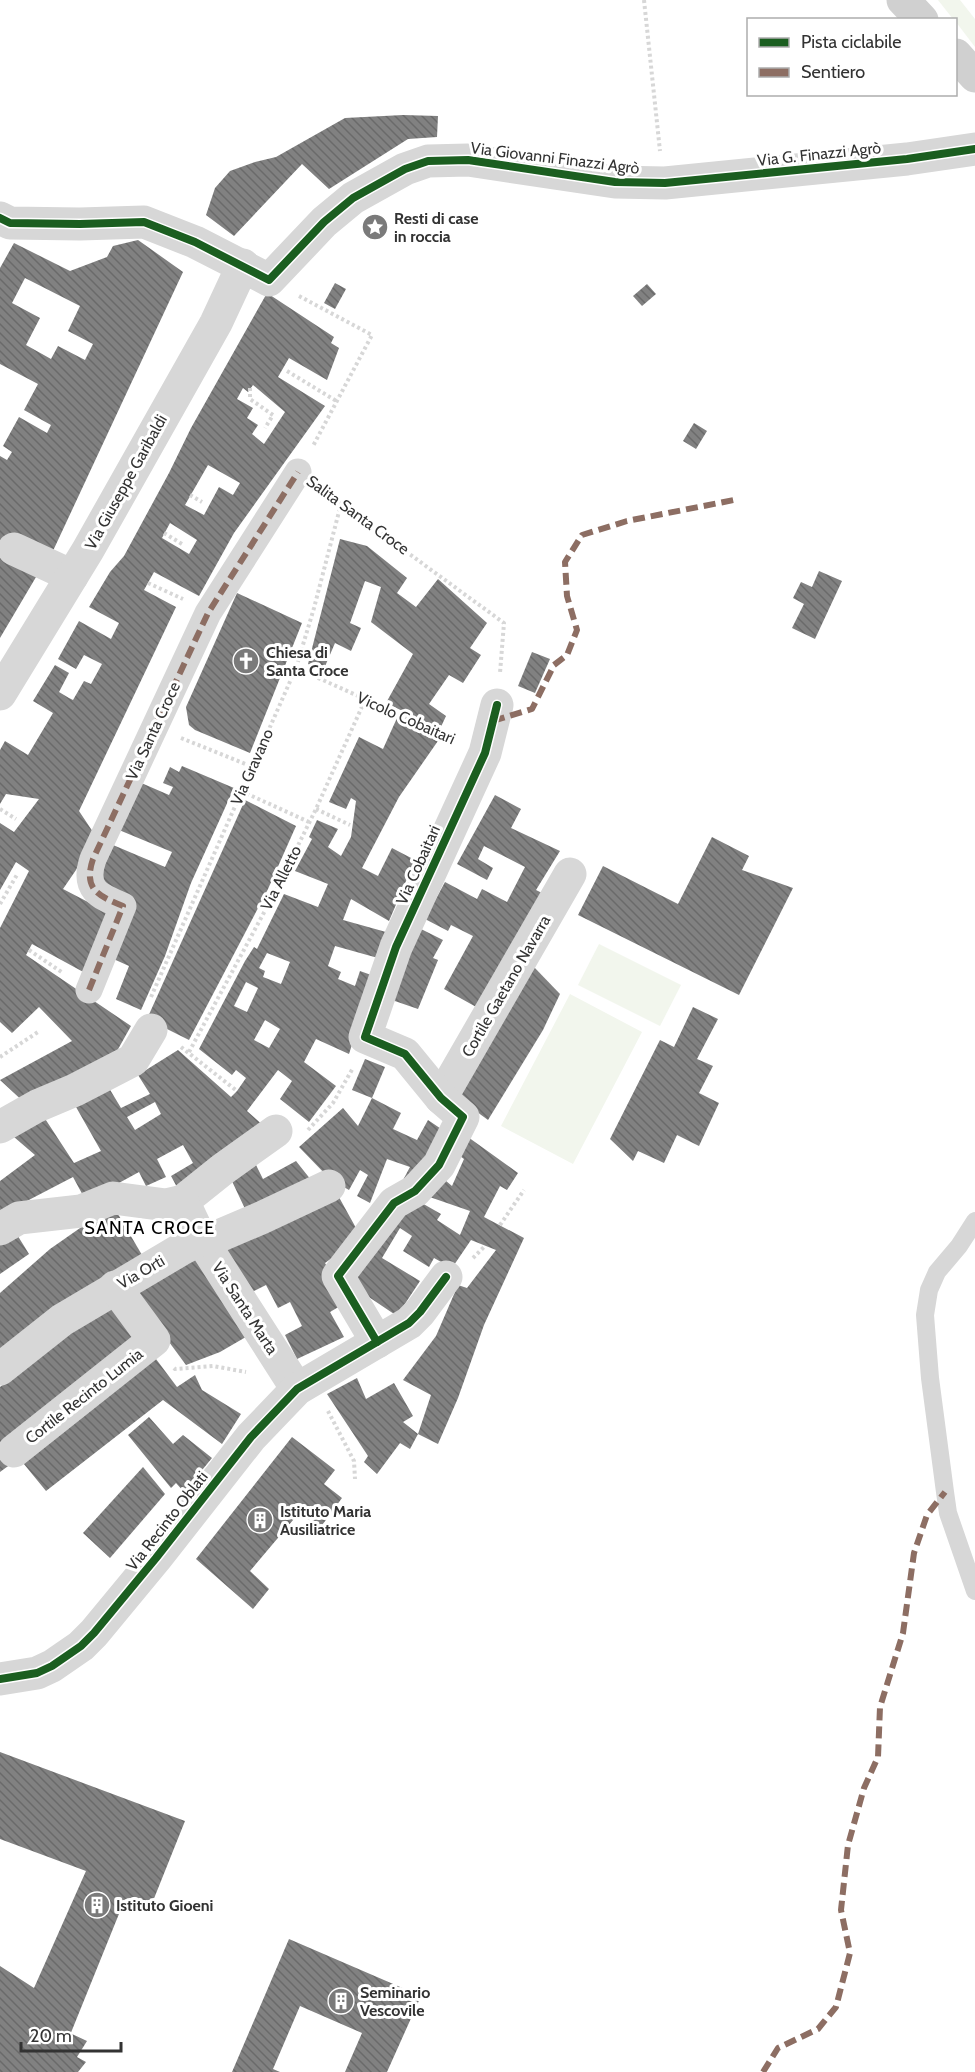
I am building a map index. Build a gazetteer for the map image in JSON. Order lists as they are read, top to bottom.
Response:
{
  "streets": {
    "street": [
      "Via G. Finazzi Agrò",
      "Via Giovanni Finazzi Agrò",
      "Via Giuseppe Garibaldi",
      "Via Santa Croce",
      "Via Cobaitari",
      "Cortile Gaetano Navarra",
      "Via Orti",
      "Via Santa Marta",
      "Cortile Recinto Lumia",
      "Via Recinto Oblati"
    ],
    "path": [
      "Salita Santa Croce",
      "Vicolo Cobaitari",
      "Via Gravano",
      "Via Alletto"
    ]
  },
  "crossings": [
    ["Via G. Finazzi Agrò", "Via Giovanni Finazzi Agrò"],
    ["Via Giovanni Finazzi Agrò", "Via Giuseppe Garibaldi"],
    ["Salita Santa Croce", "Via Santa Croce"],
    ["Salita Santa Croce", "Via Gravano"],
    ["Salita Santa Croce", "Via Cobaitari"],
    ["Vicolo Cobaitari", "Via Gravano"],
    ["Vicolo Cobaitari", "Via Cobaitari"],
    ["Vicolo Cobaitari", "Via Alletto"],
    ["Via Santa Croce", "Via Gravano"],
    ["Via Orti", "Via Santa Marta"],
    ["Via Orti", "Cortile Recinto Lumia"],
    ["Via Santa Marta", "Via Recinto Oblati"]
  ],
  "districts": ["SANTA CROCE"],
  "places": {
    "place": ["Resti di case in roccia"],
    "church": ["Chiesa di Santa Croce"],
    "building": ["Istituto Maria Ausiliatrice", "Istituto Gioeni", "Seminario Vescovile"]
  },
  "legend": ["Pista ciclabile", "Sentiero"],
  "scale_bar": "20 m"
}
